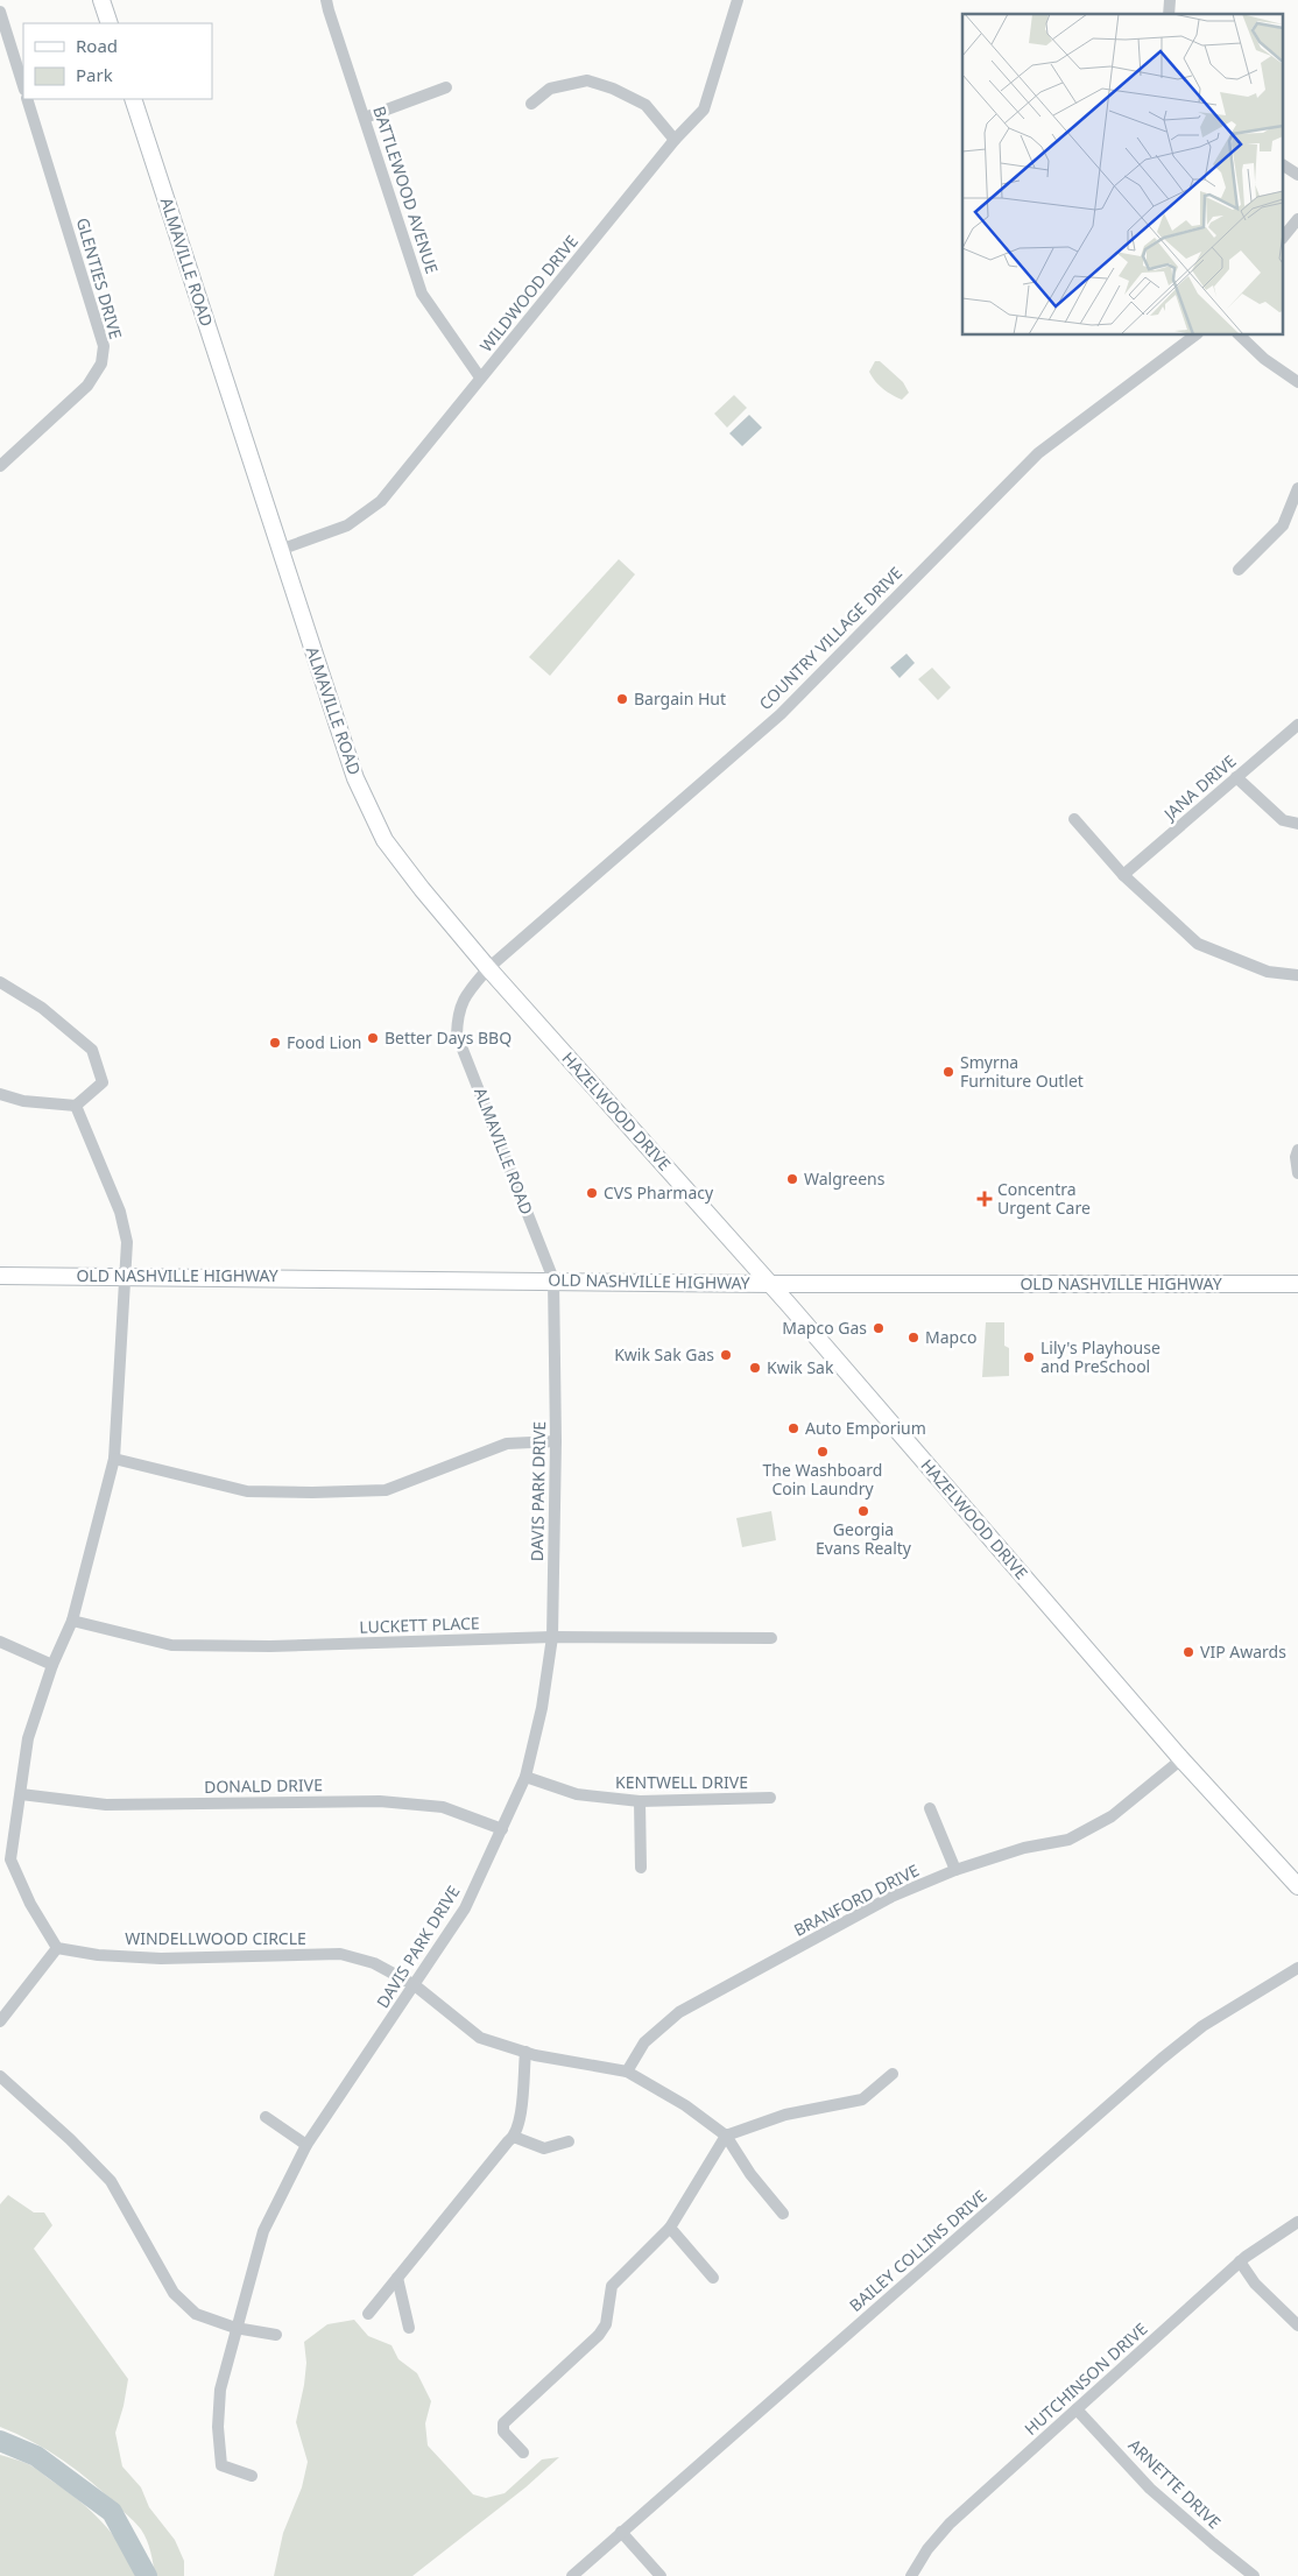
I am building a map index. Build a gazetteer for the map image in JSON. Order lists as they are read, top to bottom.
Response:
{
  "streets": {
    "street": [
      "BATTLEWOOD AVENUE",
      "ALMAVILLE ROAD",
      "GLENTIES DRIVE",
      "WILDWOOD DRIVE",
      "COUNTRY VILLAGE DRIVE",
      "JANA DRIVE",
      "HAZELWOOD DRIVE",
      "OLD NASHVILLE HIGHWAY",
      "DAVIS PARK DRIVE",
      "LUCKETT PLACE",
      "KENTWELL DRIVE",
      "DONALD DRIVE",
      "BRANFORD DRIVE",
      "WINDELLWOOD CIRCLE",
      "BAILEY COLLINS DRIVE",
      "HUTCHINSON DRIVE",
      "ARNETTE DRIVE"
    ]
  },
  "crossings": [
    ["BATTLEWOOD AVENUE", "WILDWOOD DRIVE"],
    ["ALMAVILLE ROAD", "WILDWOOD DRIVE"],
    ["ALMAVILLE ROAD", "COUNTRY VILLAGE DRIVE"],
    ["ALMAVILLE ROAD", "HAZELWOOD DRIVE"],
    ["ALMAVILLE ROAD", "OLD NASHVILLE HIGHWAY"],
    ["ALMAVILLE ROAD", "DAVIS PARK DRIVE"],
    ["COUNTRY VILLAGE DRIVE", "HAZELWOOD DRIVE"],
    ["HAZELWOOD DRIVE", "OLD NASHVILLE HIGHWAY"],
    ["HAZELWOOD DRIVE", "BRANFORD DRIVE"],
    ["OLD NASHVILLE HIGHWAY", "DAVIS PARK DRIVE"],
    ["DAVIS PARK DRIVE", "LUCKETT PLACE"],
    ["DAVIS PARK DRIVE", "KENTWELL DRIVE"],
    ["DAVIS PARK DRIVE", "DONALD DRIVE"],
    ["DAVIS PARK DRIVE", "WINDELLWOOD CIRCLE"],
    ["BRANFORD DRIVE", "WINDELLWOOD CIRCLE"],
    ["HUTCHINSON DRIVE", "ARNETTE DRIVE"]
  ],
  "places": {
    "other": [
      "Bargain Hut",
      "Better Days BBQ",
      "Food Lion",
      "Smyrna Furniture Outlet",
      "Walgreens",
      "CVS Pharmacy",
      "Mapco Gas",
      "Mapco",
      "Kwik Sak Gas",
      "Lily's Playhouse and PreSchool",
      "Kwik Sak",
      "Auto Emporium",
      "The Washboard Coin Laundry",
      "Georgia Evans Realty",
      "VIP Awards"
    ],
    "health": ["Concentra Urgent Care"]
  },
  "legend": ["Road", "Park"]
}
